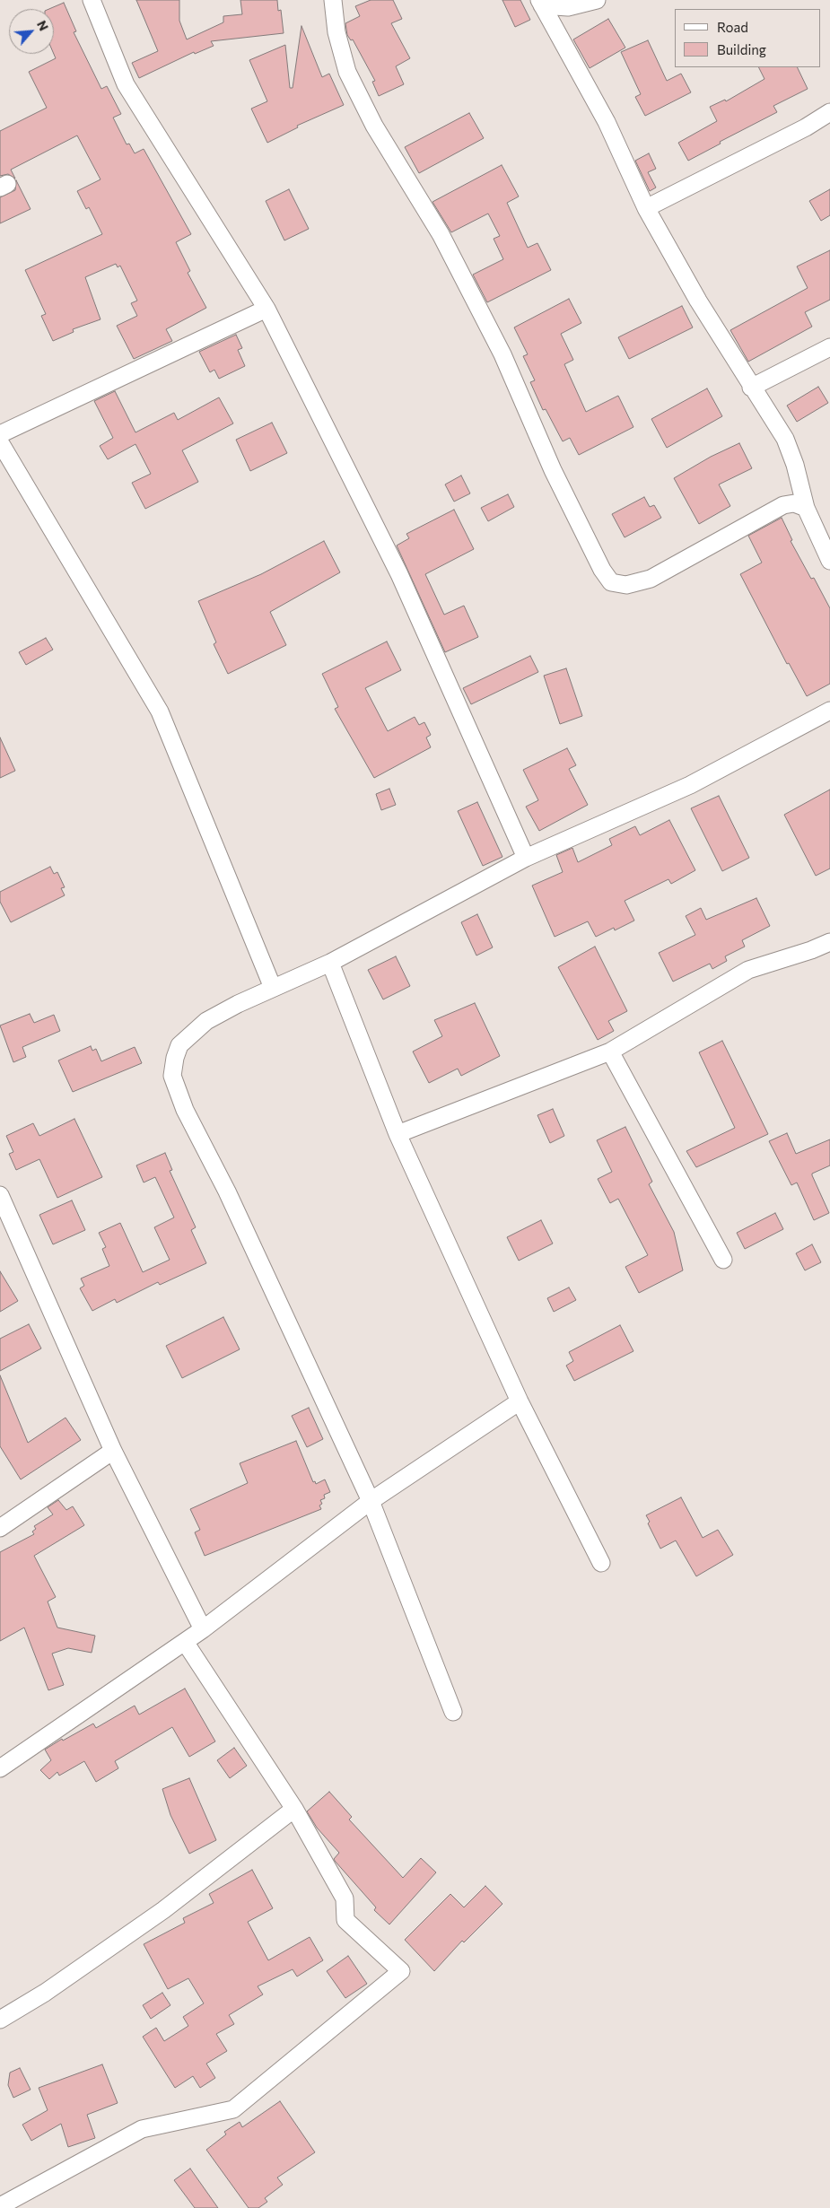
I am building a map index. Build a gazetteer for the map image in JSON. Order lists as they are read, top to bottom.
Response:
{
  "legend": ["Road", "Building"],
  "north": "top right"
}
